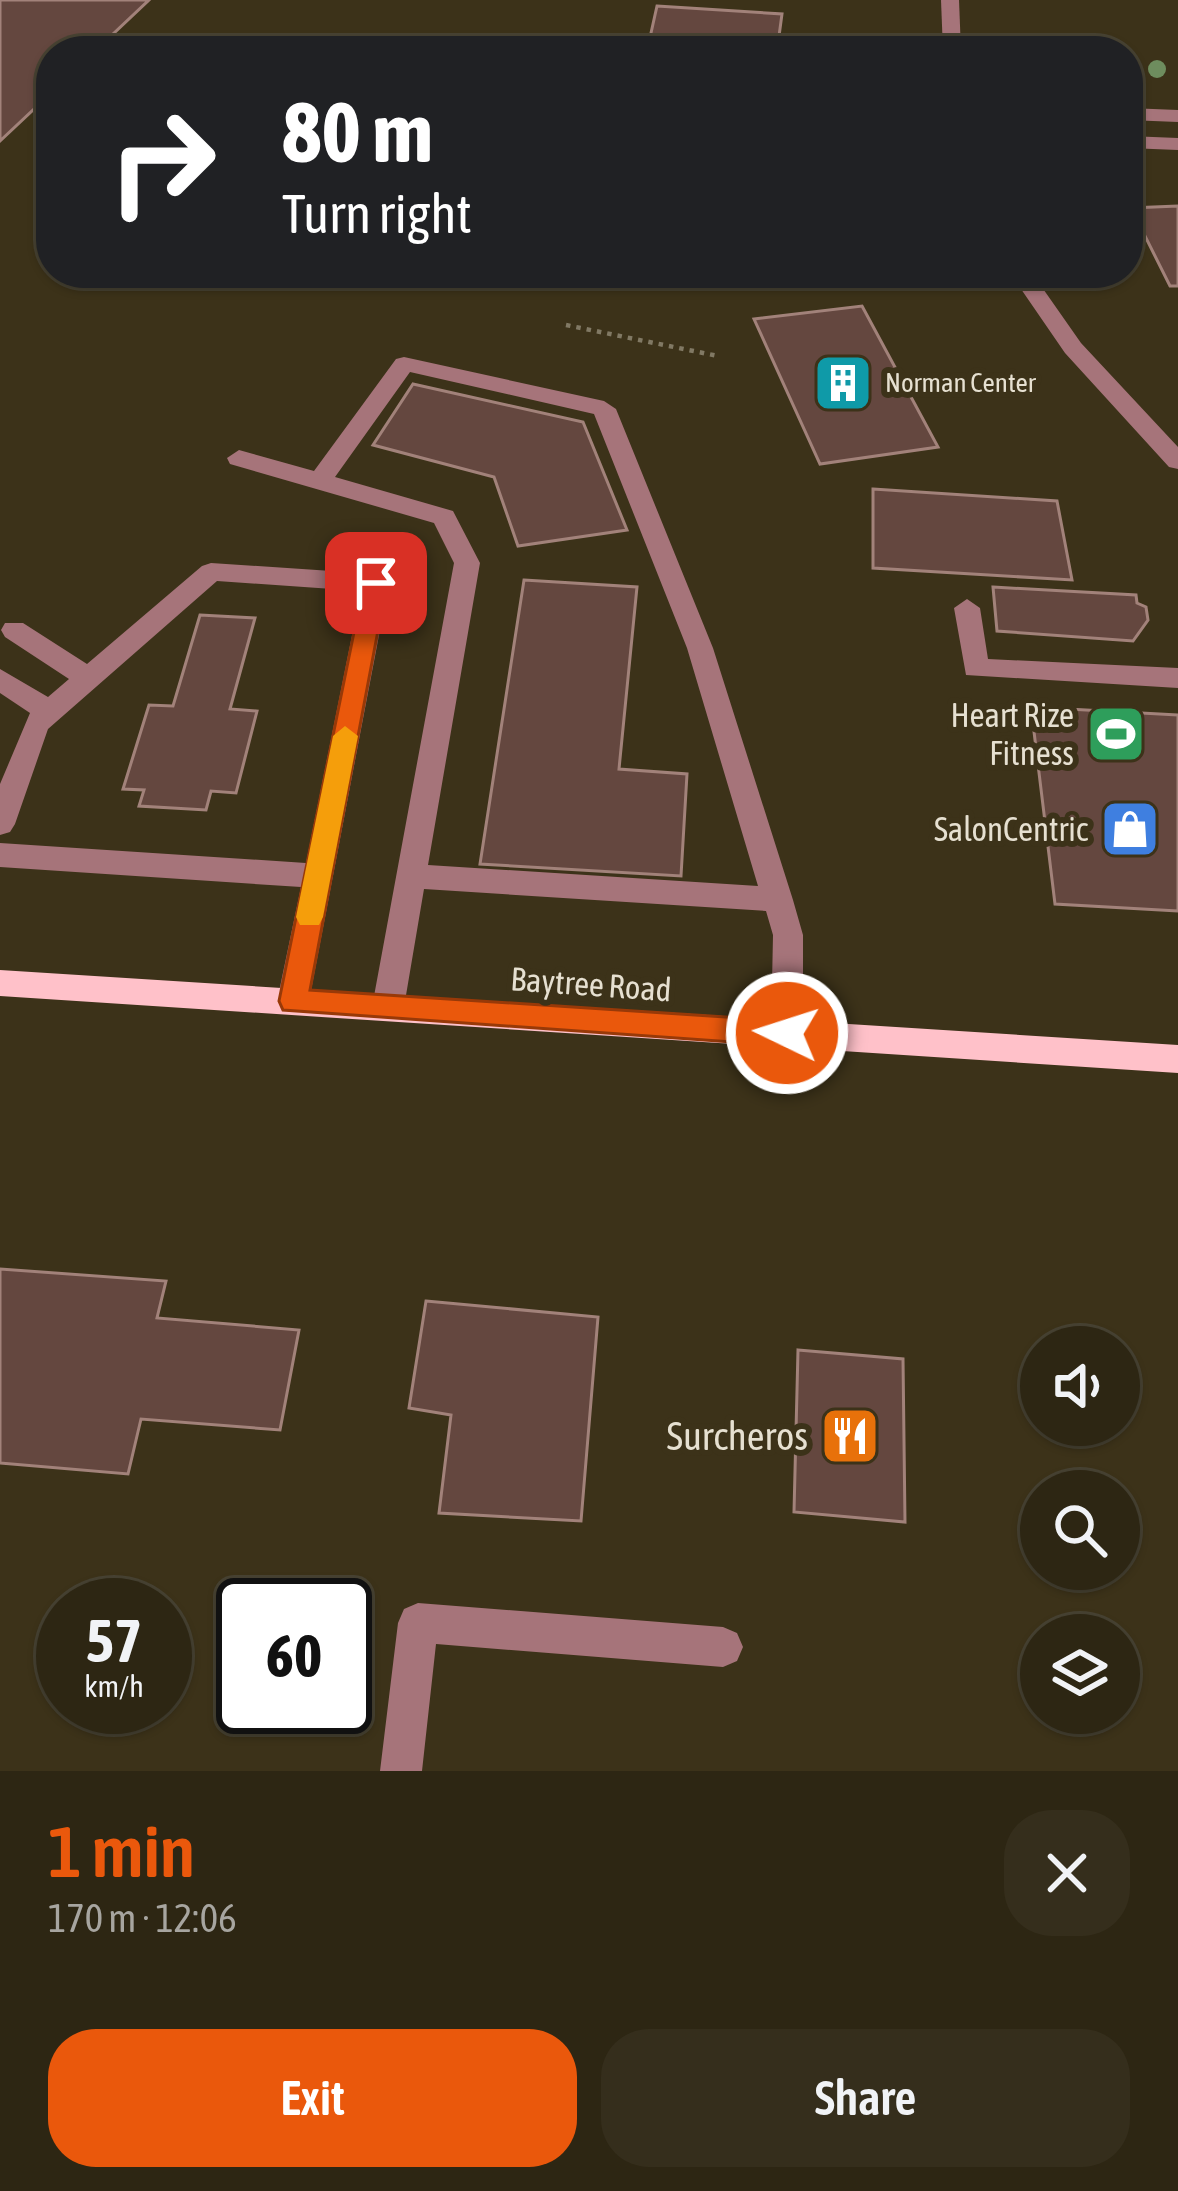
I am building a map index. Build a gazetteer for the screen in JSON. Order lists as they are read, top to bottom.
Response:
{
  "streets": {
    "main road": ["Baytree Road"]
  },
  "places": {
    "building": ["Norman Center"],
    "sports": ["Heart Rize Fitness"],
    "shop": ["SalonCentric"],
    "restaurant": ["Surcheros"]
  },
  "page": {
    "turn": ["80 m", "Turn right"],
    "speed": "57 km/h",
    "limit": "60",
    "heading": ["1 min", "170 m · 12:06"],
    "buttons": ["Exit", "Share"]
  }
}
